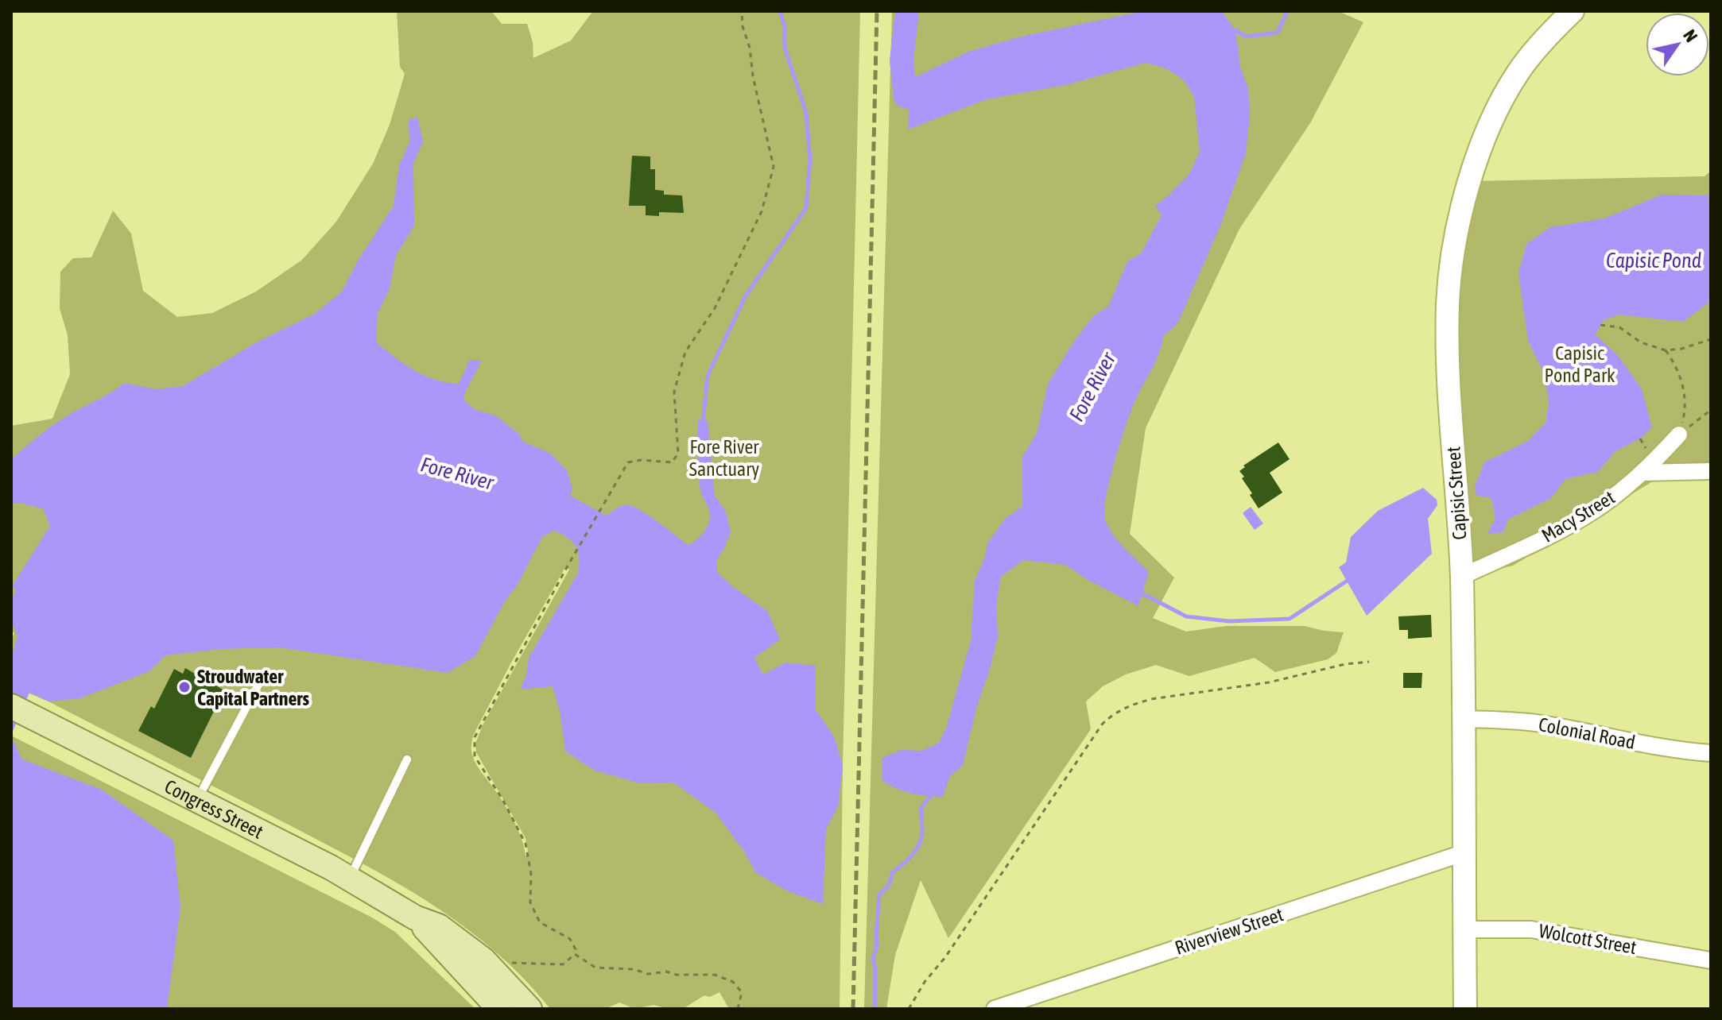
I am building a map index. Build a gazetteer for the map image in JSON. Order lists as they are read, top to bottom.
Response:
{
  "streets": {
    "main road": ["Congress Street"],
    "street": [
      "Capisic Street",
      "Macy Street",
      "Colonial Road",
      "Riverview Street",
      "Wolcott Street"
    ]
  },
  "crossings": [
    ["Capisic Street", "Macy Street"],
    ["Capisic Street", "Colonial Road"],
    ["Capisic Street", "Riverview Street"],
    ["Capisic Street", "Wolcott Street"]
  ],
  "water": ["Capisic Pond", "Fore River"],
  "parks": ["Capisic Pond Park", "Fore River Sanctuary"],
  "places": ["Stroudwater Capital Partners"],
  "north": "top right"
}
